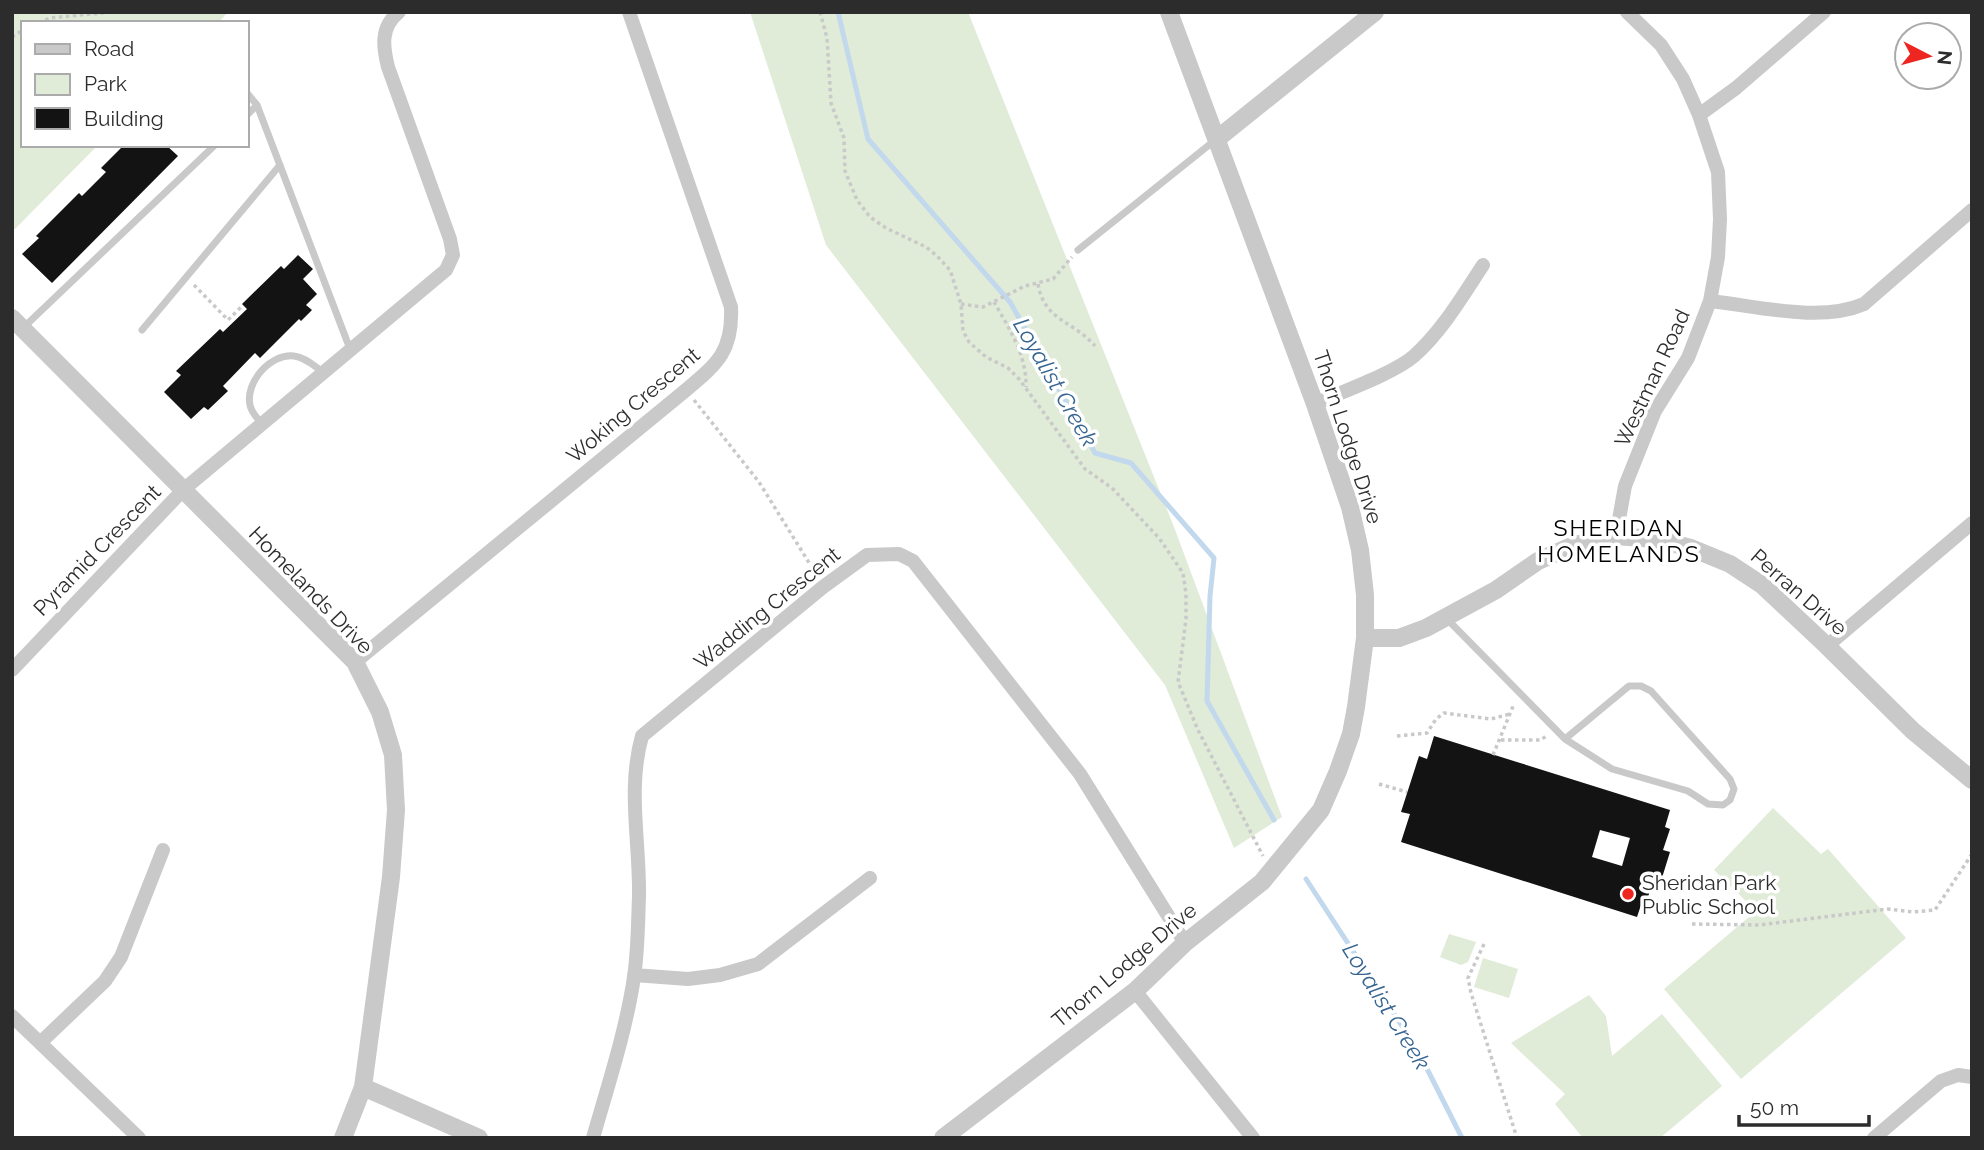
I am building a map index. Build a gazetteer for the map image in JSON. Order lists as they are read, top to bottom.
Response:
{
  "streets": {
    "street": [
      "Westman Road",
      "Woking Crescent",
      "Thorn Lodge Drive",
      "Pyramid Crescent",
      "Homelands Drive",
      "Perran Drive",
      "Wadding Crescent"
    ]
  },
  "crossings": [
    ["Westman Road", "Perran Drive"],
    ["Woking Crescent", "Homelands Drive"],
    ["Thorn Lodge Drive", "Perran Drive"],
    ["Thorn Lodge Drive", "Wadding Crescent"],
    ["Pyramid Crescent", "Homelands Drive"]
  ],
  "districts": ["SHERIDAN HOMELANDS"],
  "water": ["Loyalist Creek"],
  "places": ["Sheridan Park Public School"],
  "legend": ["Road", "Park", "Building"],
  "scale_bar": "50 m",
  "north": "right"
}
